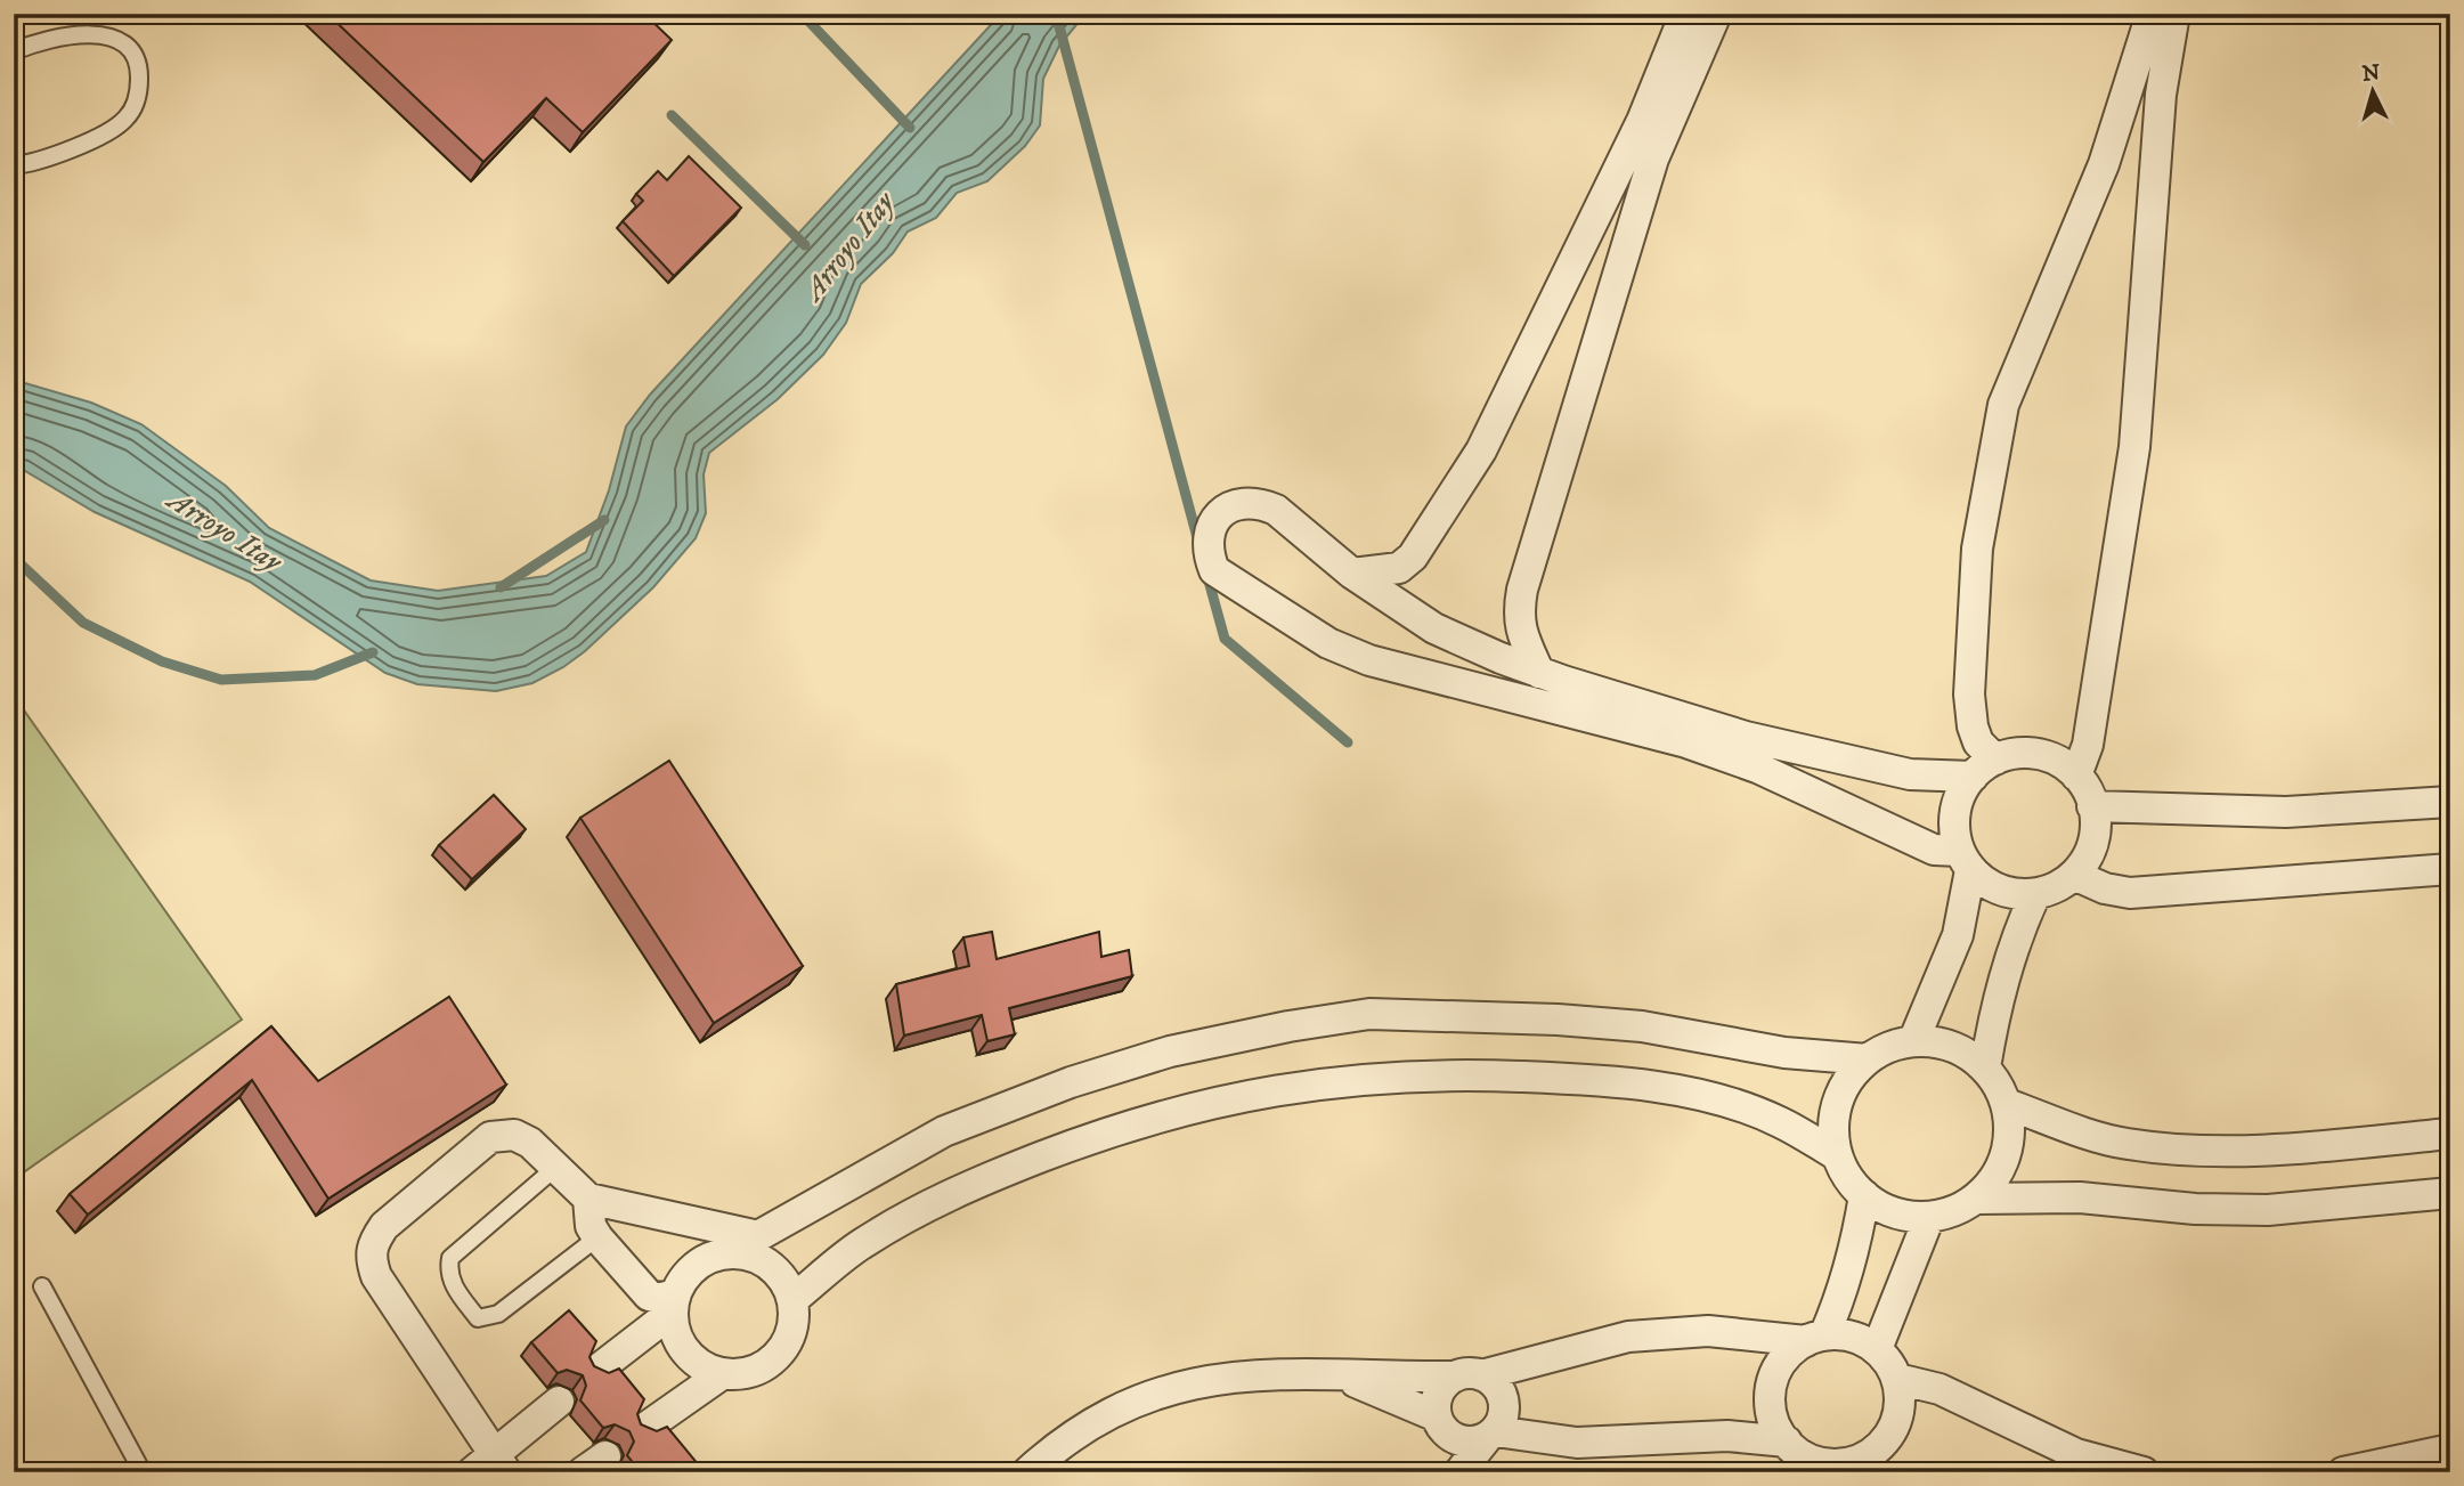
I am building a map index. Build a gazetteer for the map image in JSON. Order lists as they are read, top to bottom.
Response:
{
  "water": ["Arroyo Itay"],
  "north": "top"
}
